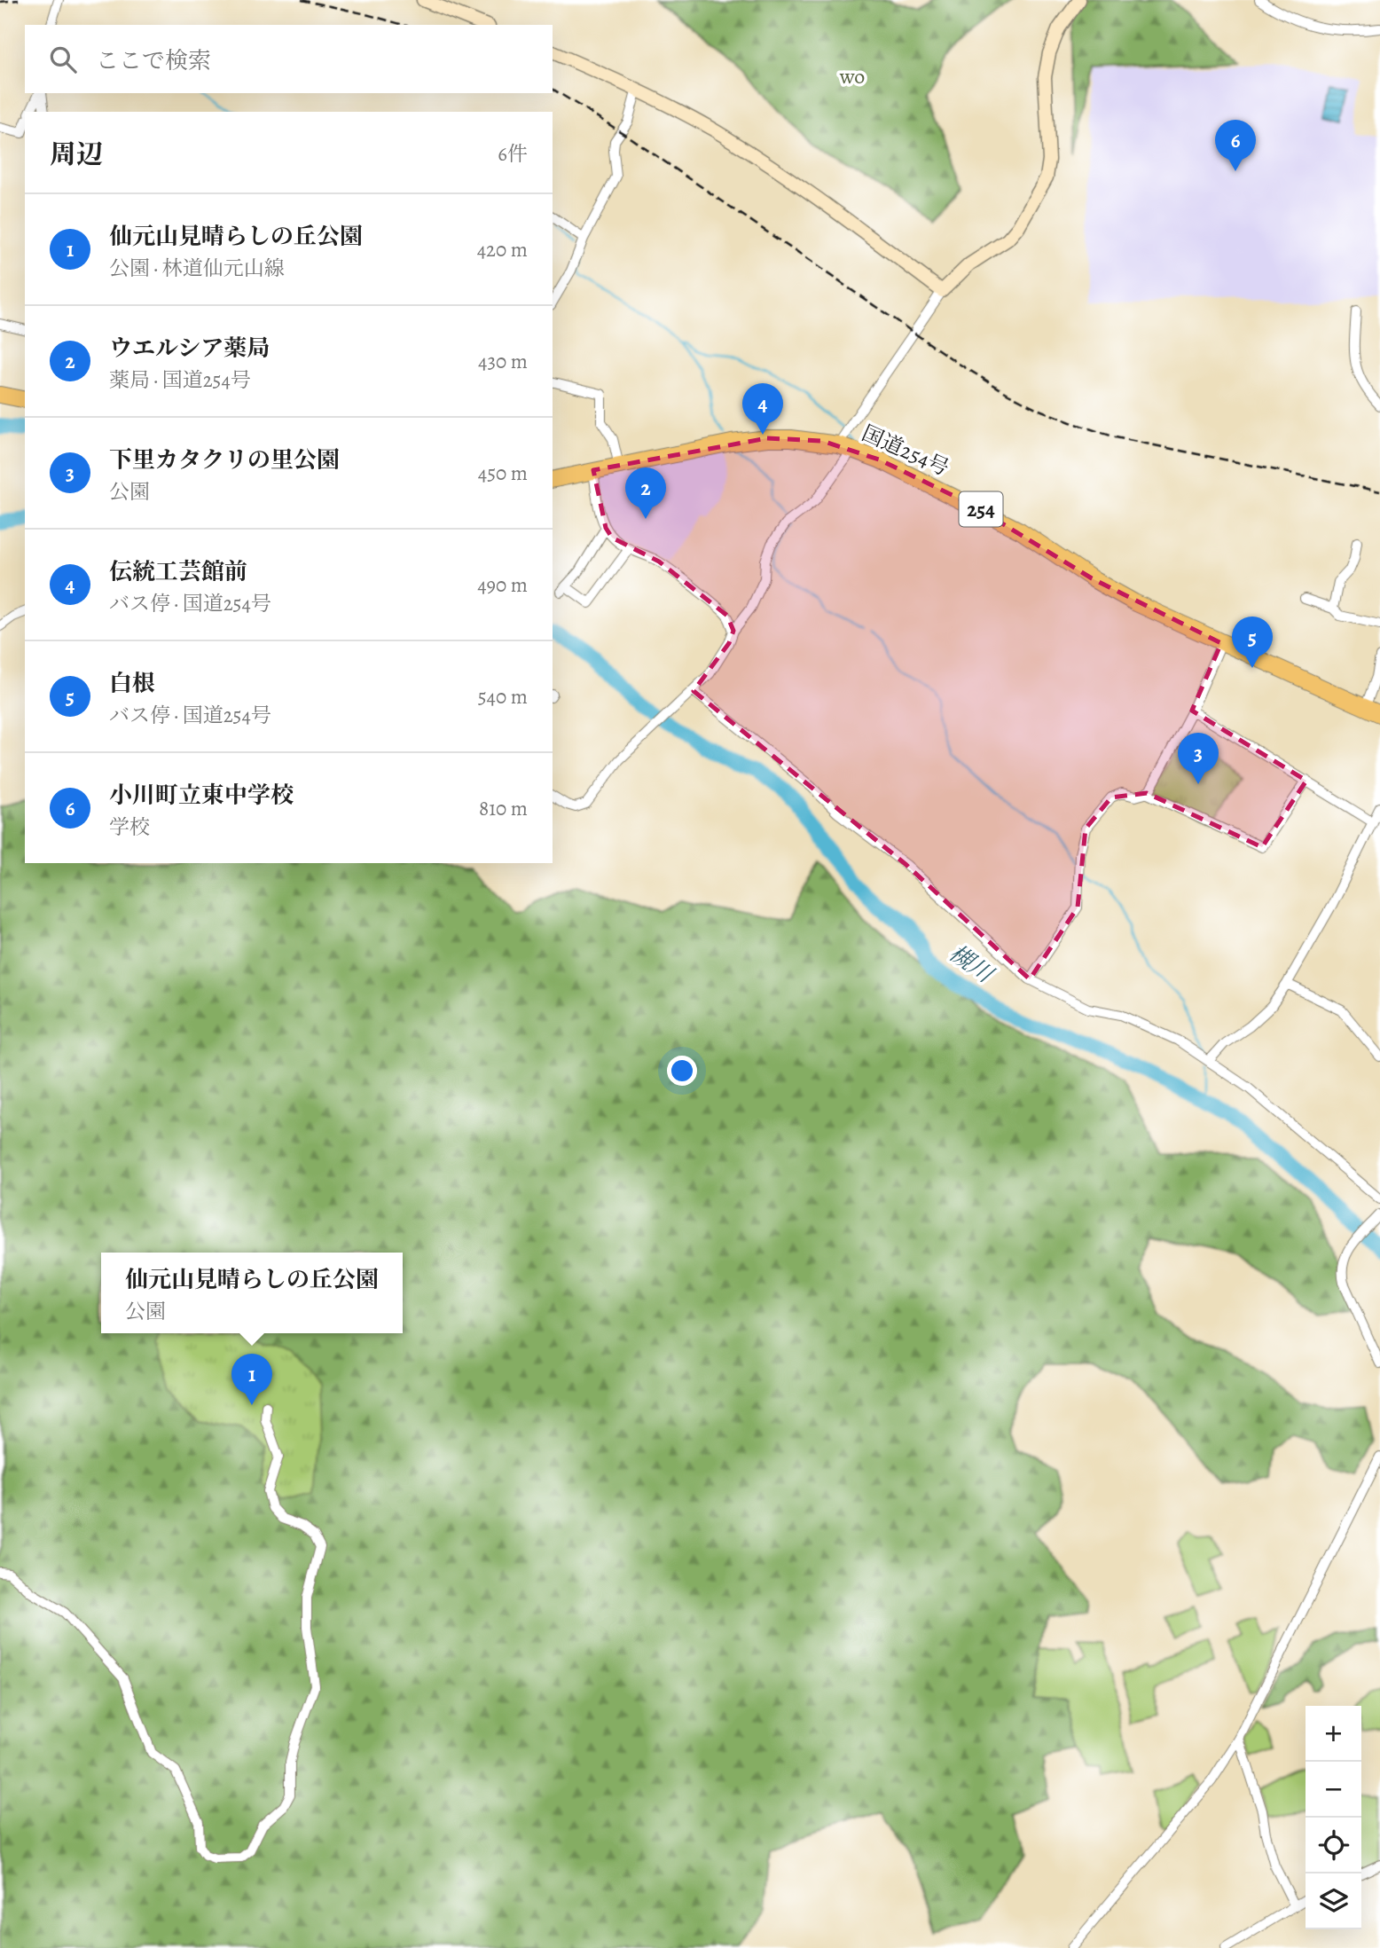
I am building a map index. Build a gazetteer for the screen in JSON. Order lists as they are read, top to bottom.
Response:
{
  "streets": {
    "highway": ["国道254号", "254"]
  },
  "water": ["槻川"],
  "parks": ["wo"],
  "page": {
    "search": "ここで検索",
    "heading": ["周辺", "6件"],
    "pins": [
      "6",
      "4",
      "2",
      "5",
      "3",
      "1"
    ],
    "list": [
      {
        "mark": "1",
        "name": "仙元山見晴らしの丘公園",
        "note": "公園 · 林道仙元山線",
        "value": "420 m"
      },
      {
        "mark": "2",
        "name": "ウエルシア薬局",
        "note": "薬局 · 国道254号",
        "value": "430 m"
      },
      {
        "mark": "3",
        "name": "下里カタクリの里公園",
        "note": "公園",
        "value": "450 m"
      },
      {
        "mark": "4",
        "name": "伝統工芸館前",
        "note": "バス停 · 国道254号",
        "value": "490 m"
      },
      {
        "mark": "5",
        "name": "白根",
        "note": "バス停 · 国道254号",
        "value": "540 m"
      },
      {
        "mark": "6",
        "name": "小川町立東中学校",
        "note": "学校",
        "value": "810 m"
      }
    ],
    "popup": ["仙元山見晴らしの丘公園", "公園"],
    "map_buttons": ["+", "−"]
  }
}
